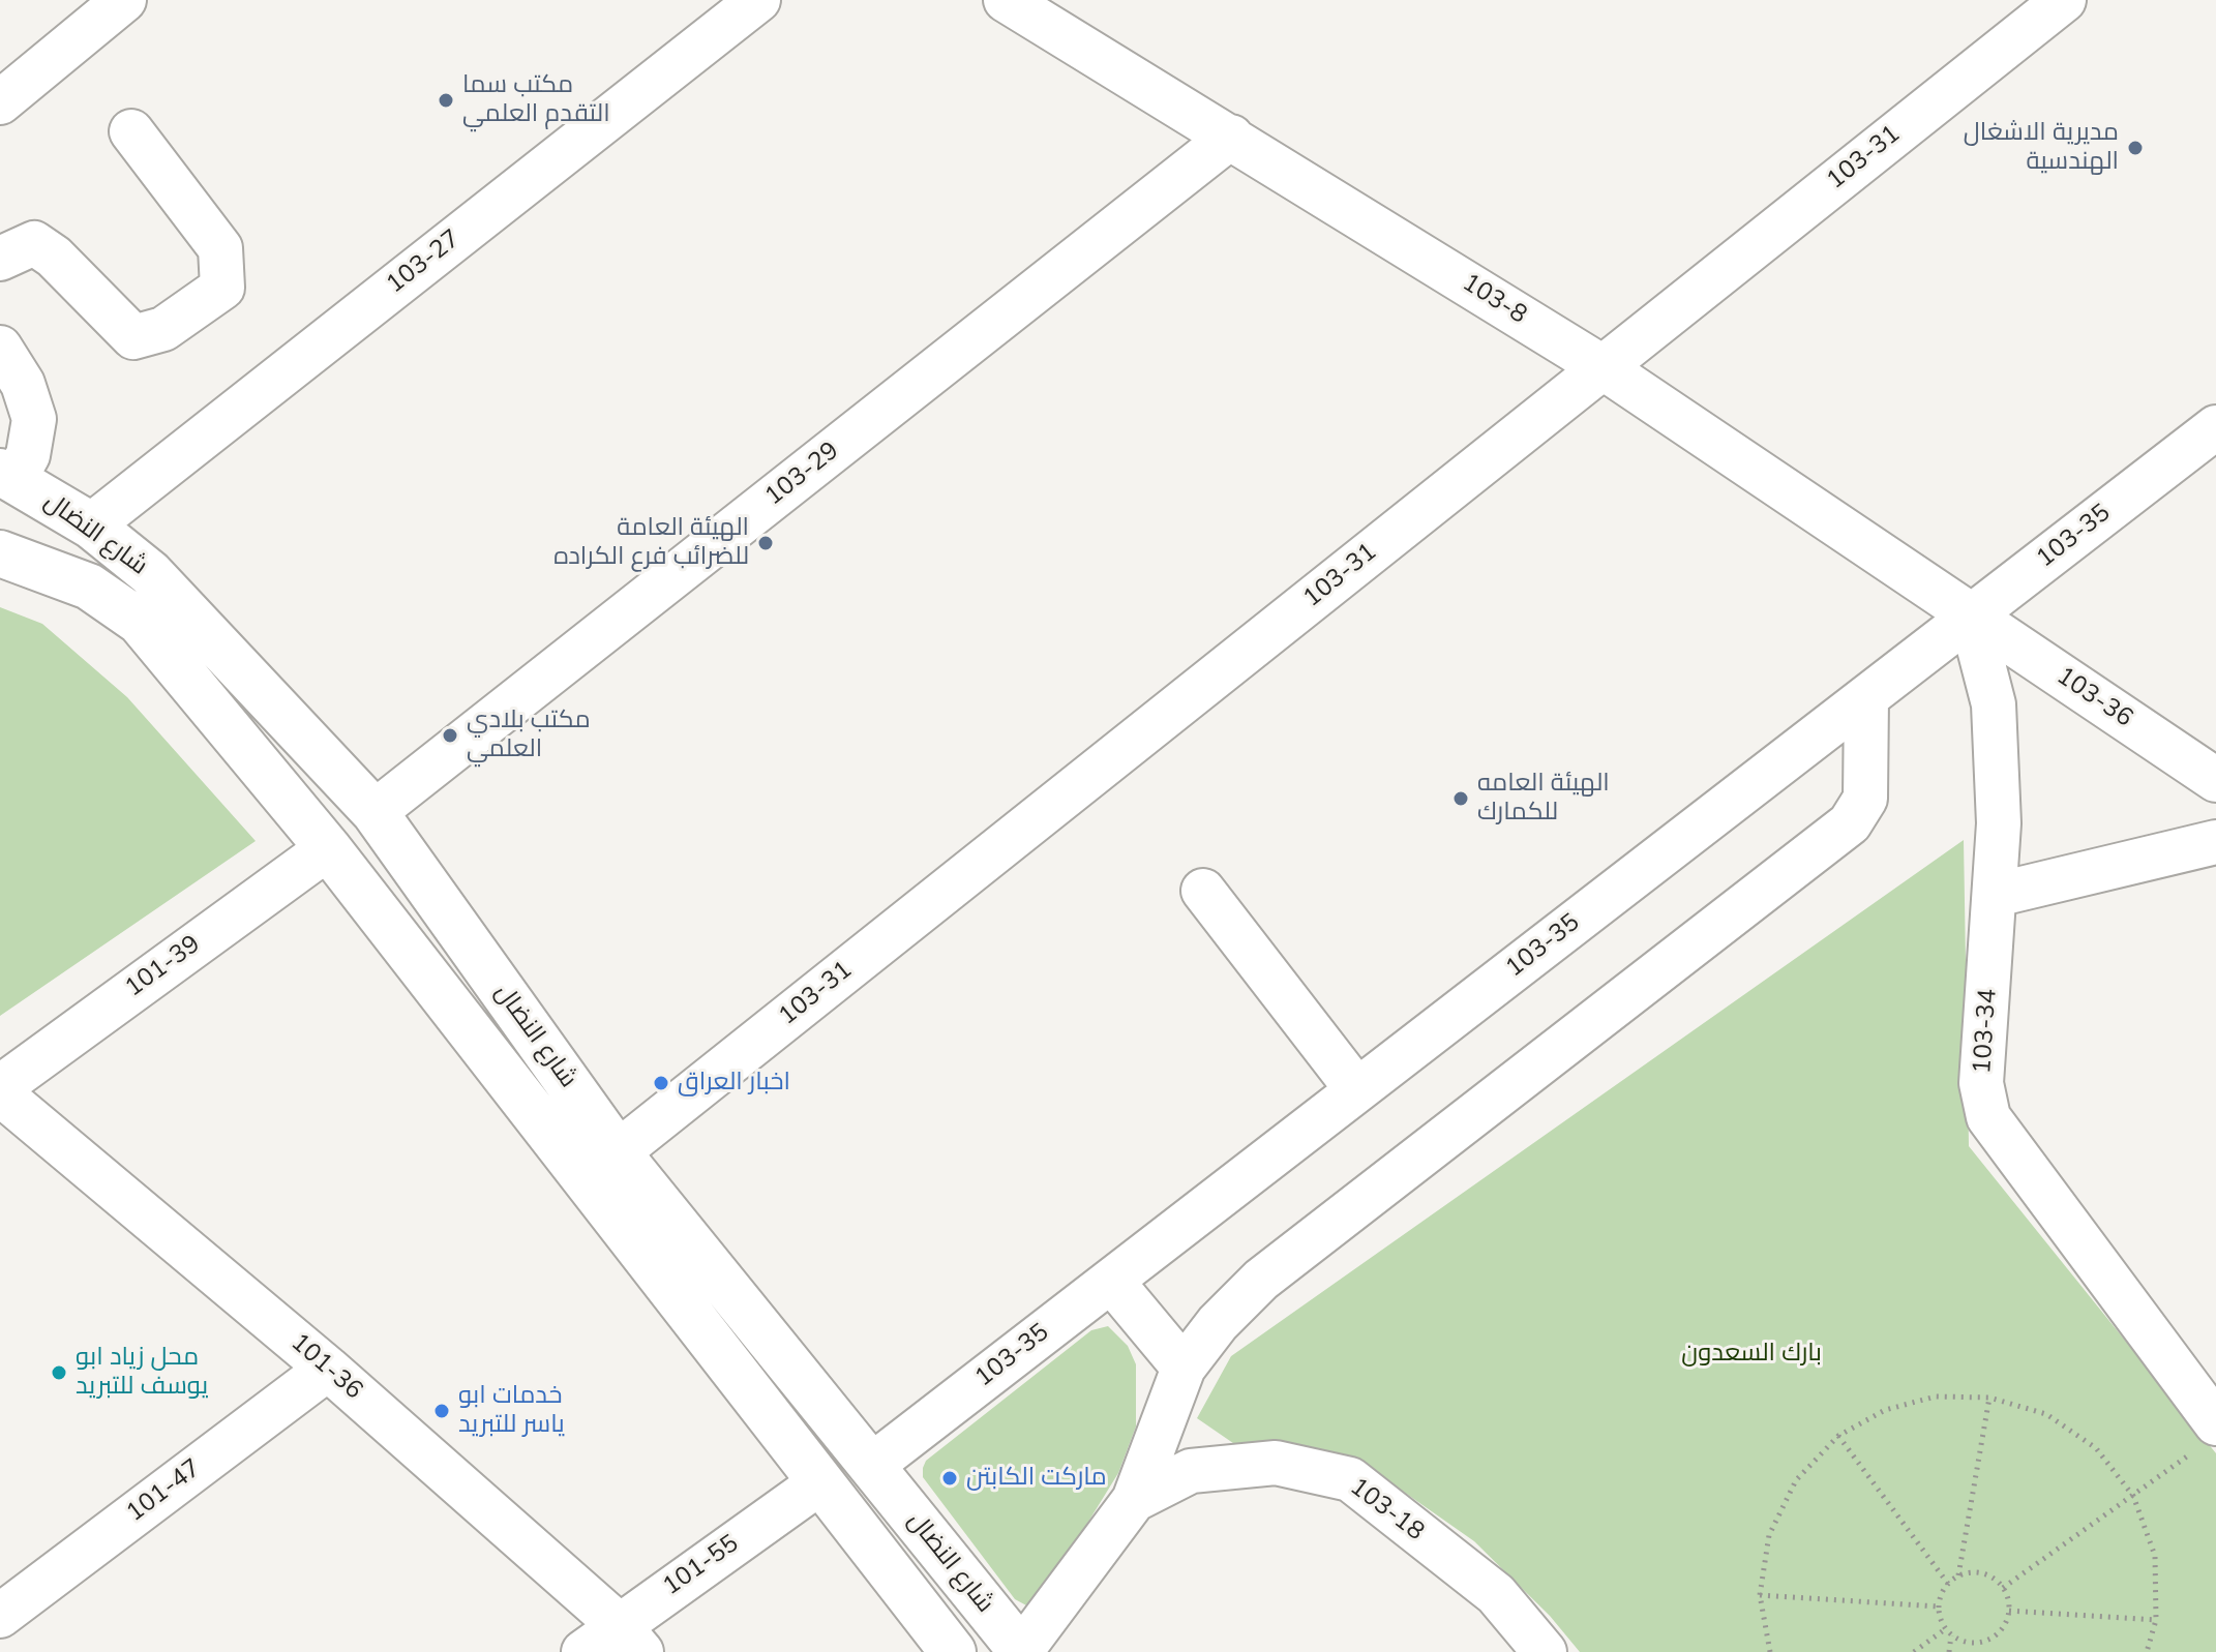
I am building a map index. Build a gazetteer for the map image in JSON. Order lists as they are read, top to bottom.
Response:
{
  "streets": {
    "main road": ["شارع النضال"],
    "street": [
      "103-31",
      "103-27",
      "103-8",
      "103-29",
      "103-35",
      "103-36",
      "101-39",
      "103-34",
      "101-36",
      "101-47",
      "103-18",
      "101-55"
    ]
  },
  "crossings": [
    ["103-31", "103-8"],
    ["103-31", "شارع النضال"],
    ["103-27", "شارع النضال"],
    ["103-8", "103-29"],
    ["103-8", "103-35"],
    ["103-8", "103-36"],
    ["103-8", "103-34"],
    ["103-29", "شارع النضال"],
    ["شارع النضال", "103-35"],
    ["شارع النضال", "101-39"],
    ["شارع النضال", "103-18"],
    ["شارع النضال", "101-55"],
    ["103-35", "103-36"],
    ["103-35", "103-34"],
    ["103-36", "103-34"],
    ["101-39", "101-36"],
    ["101-36", "101-47"],
    ["101-36", "101-55"]
  ],
  "parks": ["بارك السعدون"],
  "places": [
    "مكتب سما التقدم العلمي",
    "مديرية الاشغال الهندسية",
    "الهيئة العامة للضرائب فرع الكراده",
    "مكتب بلادي العلمي",
    "الهيئة العامه للكمارك",
    "اخبار العراق",
    "محل زياد ابو يوسف للتبريد",
    "خدمات ابو ياسر للتبريد",
    "ماركت الكابتن"
  ]
}
